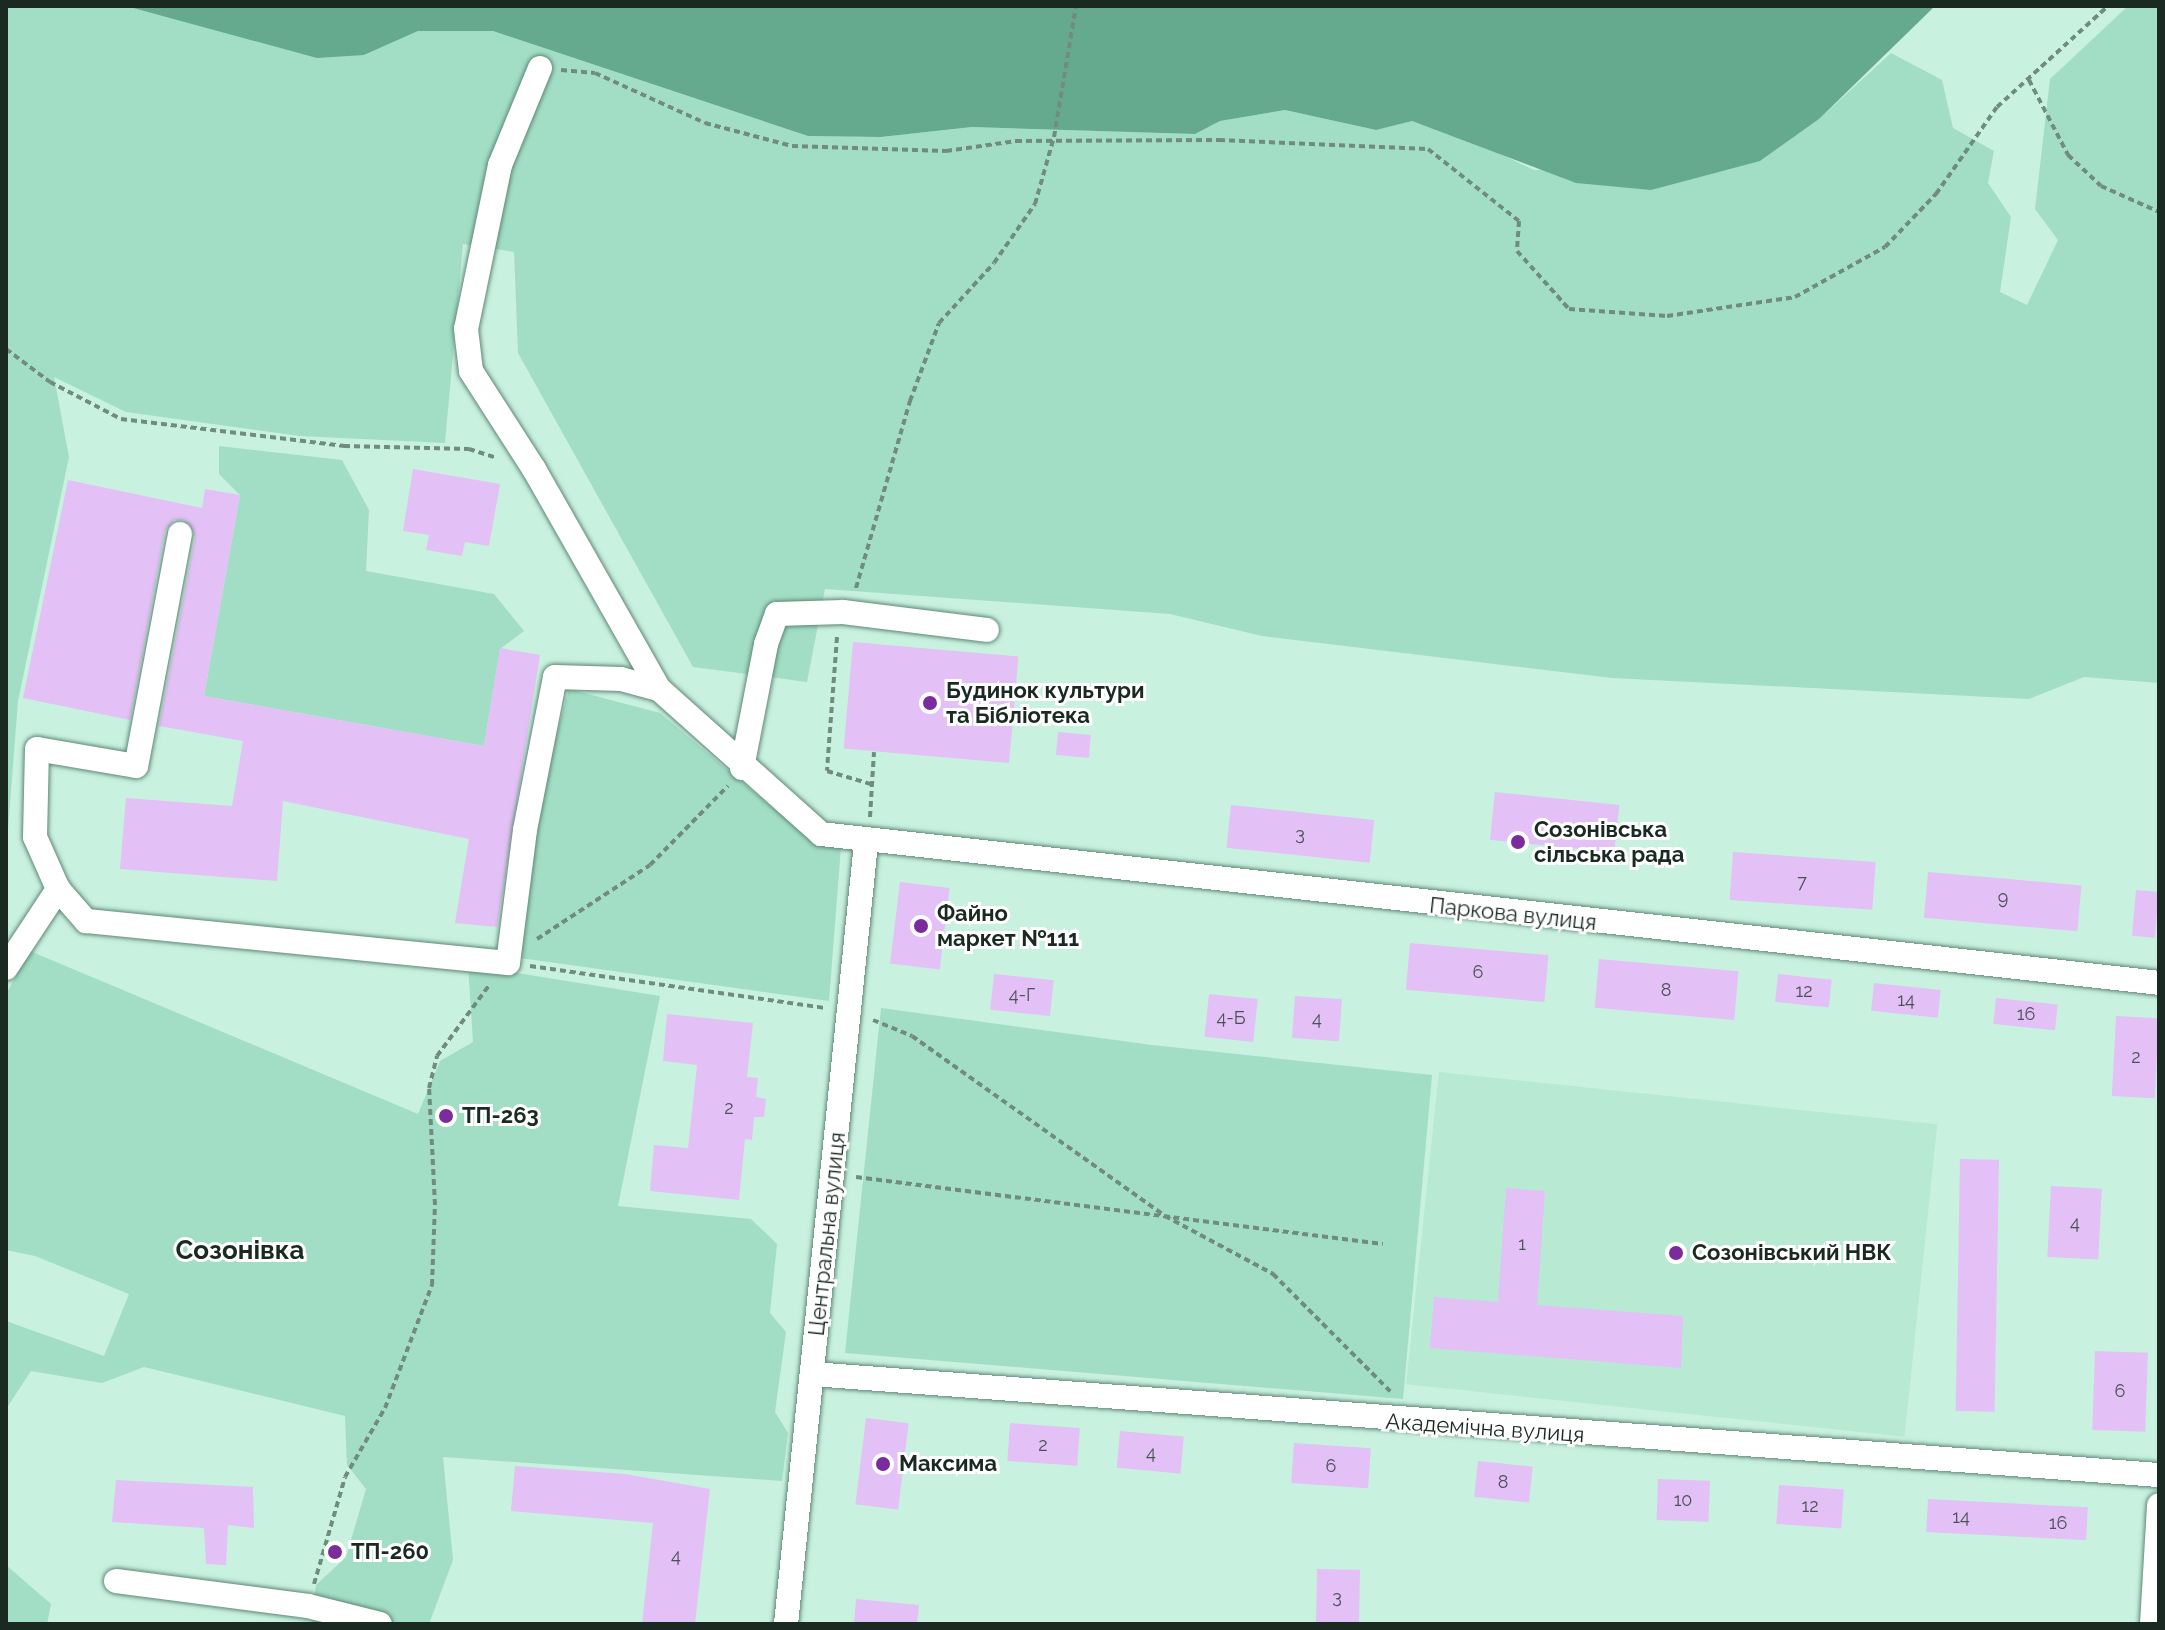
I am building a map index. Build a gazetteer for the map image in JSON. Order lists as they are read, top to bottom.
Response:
{
  "streets": {
    "street": ["Паркова вулиця", "Центральна вулиця", "Академічна вулиця"]
  },
  "crossings": [
    ["Паркова вулиця", "Центральна вулиця"],
    ["Центральна вулиця", "Академічна вулиця"]
  ],
  "districts": ["Созонівка"],
  "places": [
    "Будинок культури та Бібліотека",
    "Созонівська сільська рада",
    "Файно маркет №111",
    "ТП-263",
    "Созонівський НВК",
    "Максима",
    "ТП-260"
  ],
  "house_numbers": [
    "3",
    "7",
    "9",
    "6",
    "8",
    "12",
    "4-Г",
    "14",
    "16",
    "4-Б",
    "4",
    "2",
    "2",
    "4",
    "1",
    "6",
    "2",
    "4",
    "6",
    "8",
    "10",
    "12",
    "14",
    "16",
    "4",
    "3"
  ]
}
